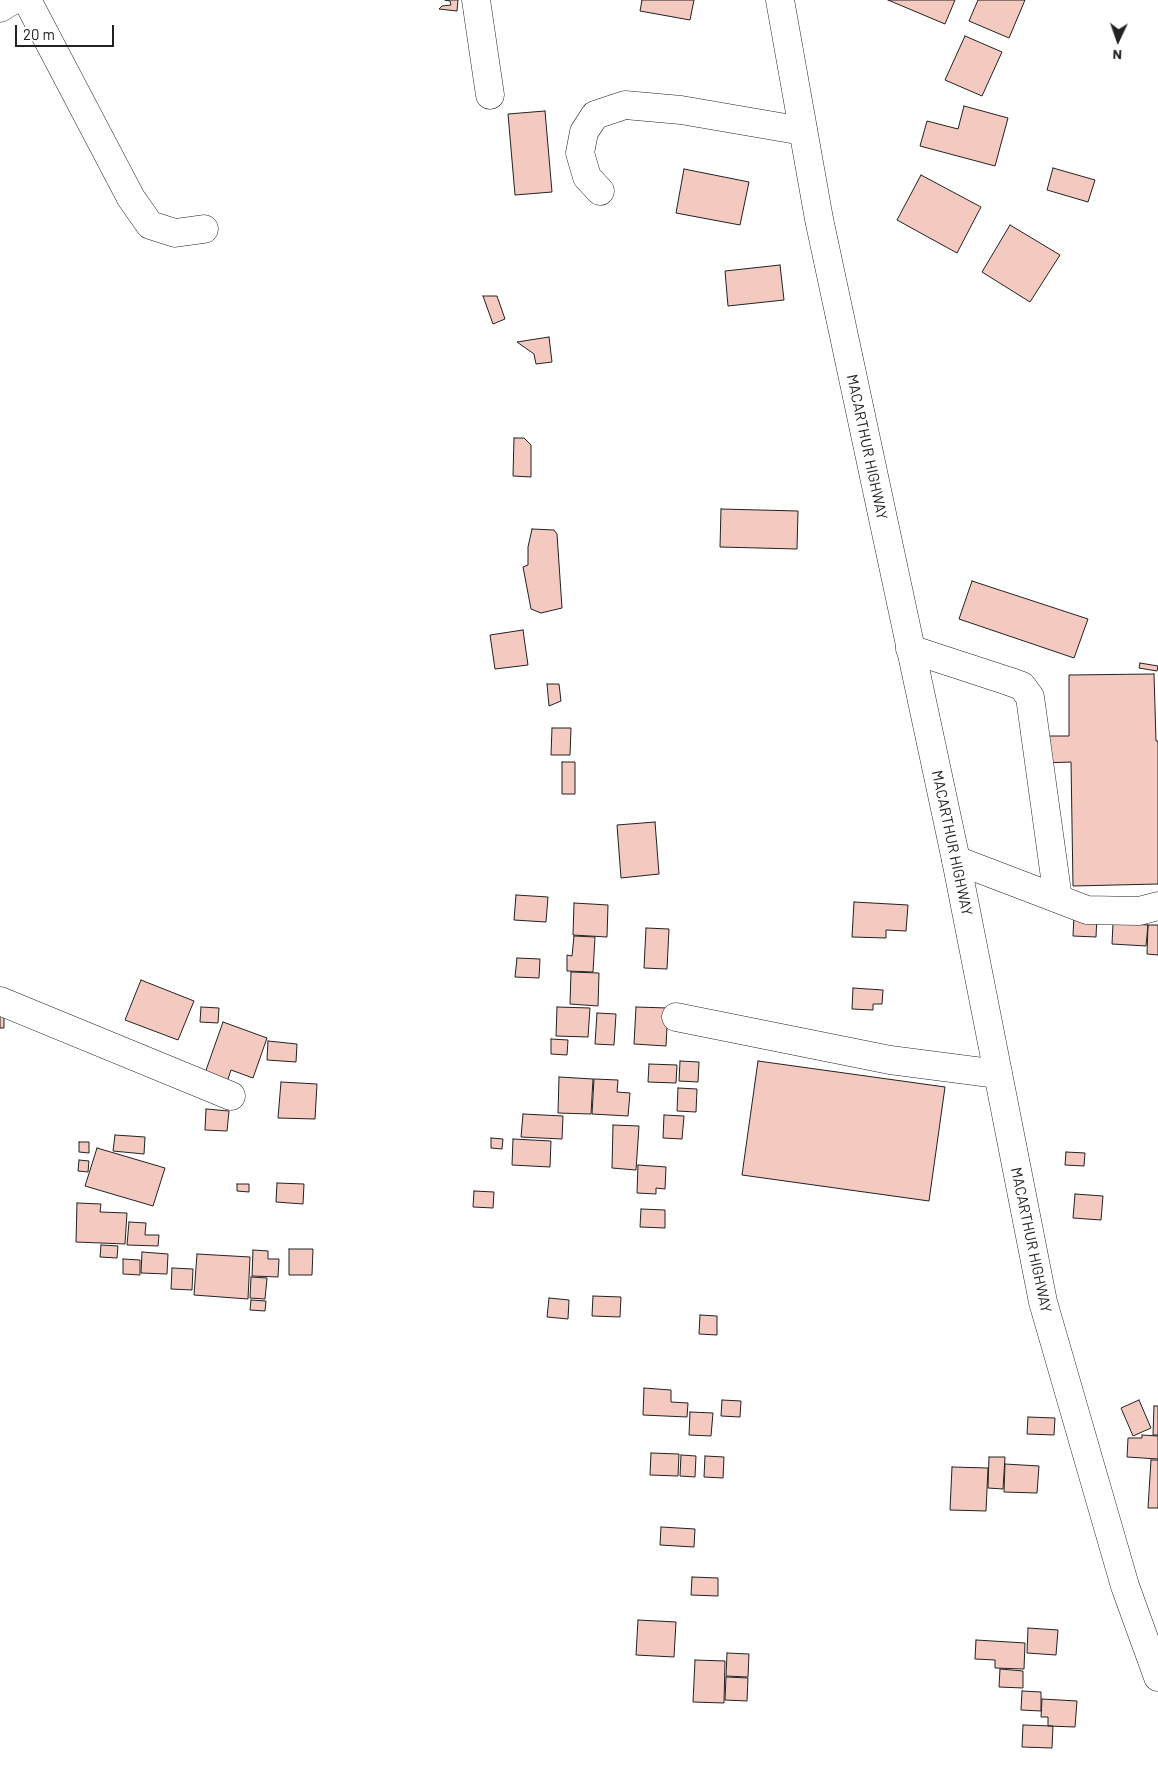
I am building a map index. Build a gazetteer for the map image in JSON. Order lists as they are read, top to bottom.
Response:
{
  "streets": {
    "main road": ["MACARTHUR HIGHWAY"]
  },
  "scale_bar": "20 m",
  "north": "bottom"
}
